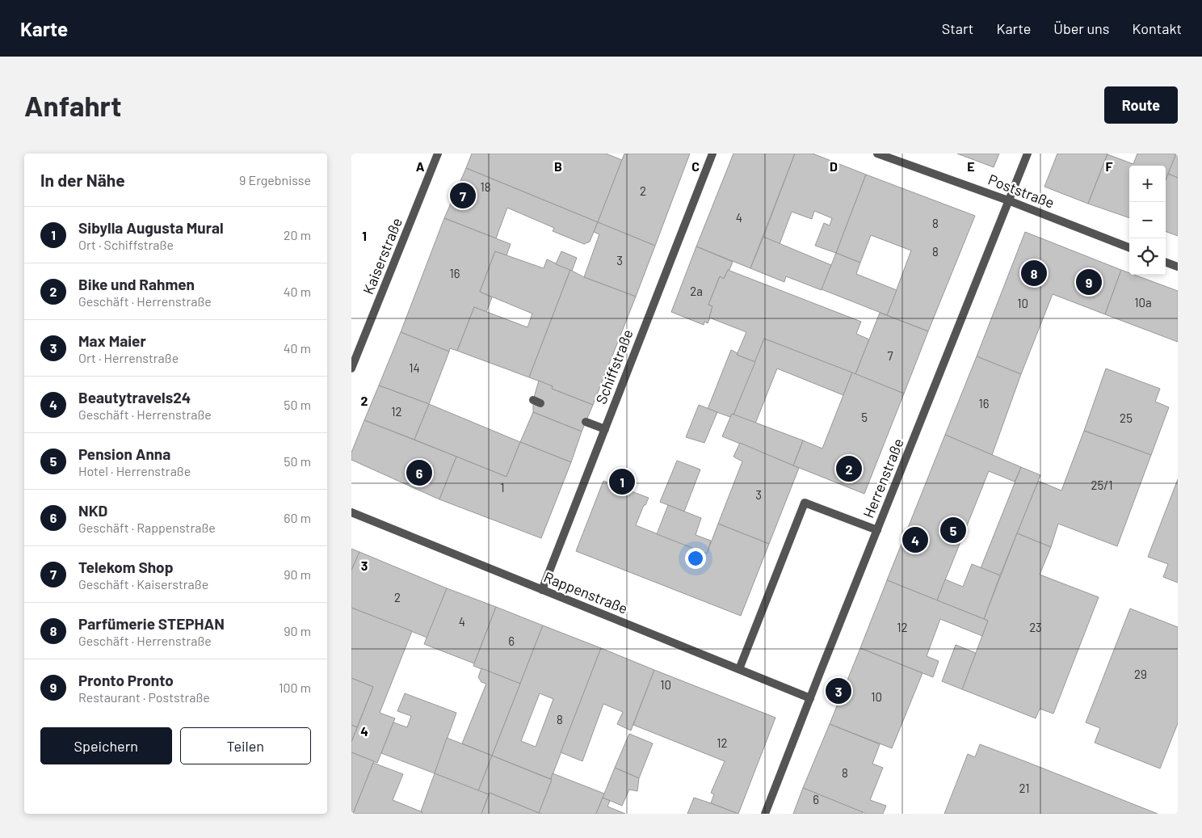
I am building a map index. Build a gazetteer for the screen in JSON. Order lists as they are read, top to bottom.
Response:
{
  "streets": {
    "street": [
      "Poststraße",
      "Kaiserstraße",
      "Schiffstraße",
      "Herrenstraße",
      "Rappenstraße"
    ]
  },
  "crossings": [
    ["Poststraße", "Herrenstraße"],
    ["Schiffstraße", "Rappenstraße"],
    ["Herrenstraße", "Rappenstraße"]
  ],
  "house_numbers": [
    "18",
    "2",
    "4",
    "8",
    "8",
    "3",
    "16",
    "2a",
    "10a",
    "10",
    "7",
    "14",
    "16",
    "12",
    "5",
    "25",
    "25/1",
    "1",
    "3",
    "2",
    "4",
    "12",
    "23",
    "6",
    "29",
    "10",
    "10",
    "8",
    "12",
    "8",
    "21",
    "6"
  ],
  "page": {
    "header": "Karte",
    "nav": [
      "Start",
      "Karte",
      "Über uns",
      "Kontakt"
    ],
    "buttons": [
      "Route",
      ["Speichern", "Teilen"]
    ],
    "title": "Anfahrt",
    "heading": ["In der Nähe", "9 Ergebnisse"],
    "map_buttons": ["+", "−"],
    "pins": [
      "7",
      "8",
      "9",
      "2",
      "6",
      "1",
      "5",
      "4",
      "3"
    ],
    "list": [
      {
        "mark": "1",
        "name": "Sibylla Augusta Mural",
        "note": "Ort · Schiffstraße",
        "value": "20 m"
      },
      {
        "mark": "2",
        "name": "Bike und Rahmen",
        "note": "Geschäft · Herrenstraße",
        "value": "40 m"
      },
      {
        "mark": "3",
        "name": "Max Maier",
        "note": "Ort · Herrenstraße",
        "value": "40 m"
      },
      {
        "mark": "4",
        "name": "Beautytravels24",
        "note": "Geschäft · Herrenstraße",
        "value": "50 m"
      },
      {
        "mark": "5",
        "name": "Pension Anna",
        "note": "Hotel · Herrenstraße",
        "value": "50 m"
      },
      {
        "mark": "6",
        "name": "NKD",
        "note": "Geschäft · Rappenstraße",
        "value": "60 m"
      },
      {
        "mark": "7",
        "name": "Telekom Shop",
        "note": "Geschäft · Kaiserstraße",
        "value": "90 m"
      },
      {
        "mark": "8",
        "name": "Parfümerie STEPHAN",
        "note": "Geschäft · Herrenstraße",
        "value": "90 m"
      },
      {
        "mark": "9",
        "name": "Pronto Pronto",
        "note": "Restaurant · Poststraße",
        "value": "100 m"
      }
    ]
  },
  "grid": {
    "columns": [
      "A",
      "B",
      "C",
      "D",
      "E",
      "F"
    ],
    "rows": [
      "1",
      "2",
      "3",
      "4"
    ]
  }
}
